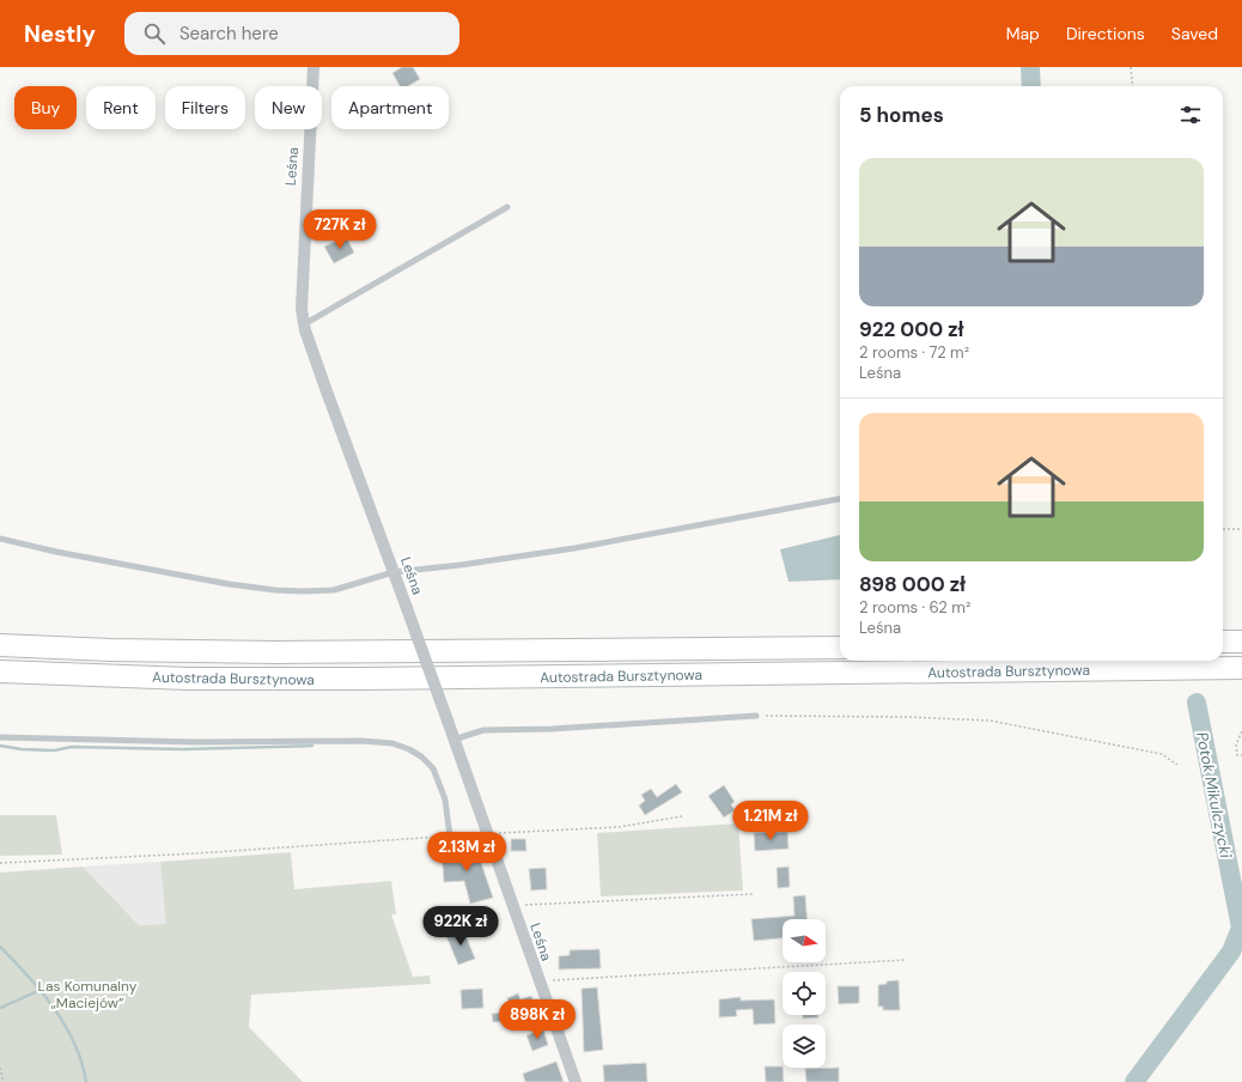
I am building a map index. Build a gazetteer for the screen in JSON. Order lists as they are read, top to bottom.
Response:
{
  "streets": {
    "highway": ["Autostrada Bursztynowa"],
    "street": ["Leśna"]
  },
  "water": ["Potok Mikulczycki"],
  "parks": ["Las Komunalny „Maciejów”"],
  "north": "right",
  "page": {
    "header": "Nestly",
    "search": "Search here",
    "nav": ["Map", "Directions", "Saved"],
    "chip": [
      "Buy",
      "Rent",
      "Filters",
      "New",
      "Apartment"
    ],
    "heading": "5 homes",
    "list": [
      {
        "name": "922 000 zł",
        "note": "2 rooms · 72 m² · Leśna"
      },
      {
        "name": "898 000 zł",
        "note": "2 rooms · 62 m² · Leśna"
      }
    ],
    "price": [
      "727K zł",
      "1.21M zł",
      "2.13M zł",
      "922K zł",
      "898K zł"
    ]
  }
}
